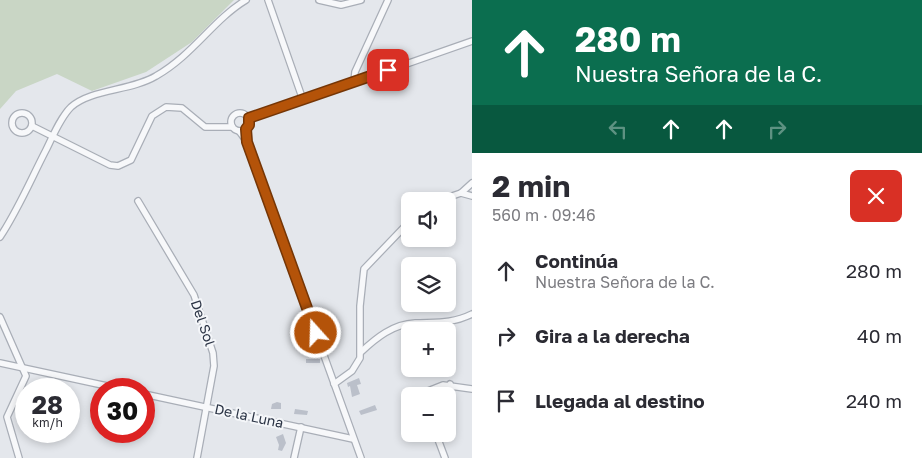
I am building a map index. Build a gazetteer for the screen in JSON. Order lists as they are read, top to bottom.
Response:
{
  "streets": {
    "street": ["Del Sol", "De la Luna"]
  },
  "crossings": [
    ["Del Sol", "De la Luna"]
  ],
  "page": {
    "turn": ["280 m", "Nuestra Señora de la C."],
    "heading": ["2 min", "560 m · 09:46"],
    "map_buttons": ["+", "−"],
    "list": [
      {
        "name": "Continúa",
        "note": "Nuestra Señora de la C.",
        "value": "280 m"
      },
      {
        "name": "Gira a la derecha",
        "value": "40 m"
      },
      {
        "name": "Llegada al destino",
        "value": "240 m"
      }
    ],
    "speed": "28 km/h",
    "limit": "30"
  }
}
